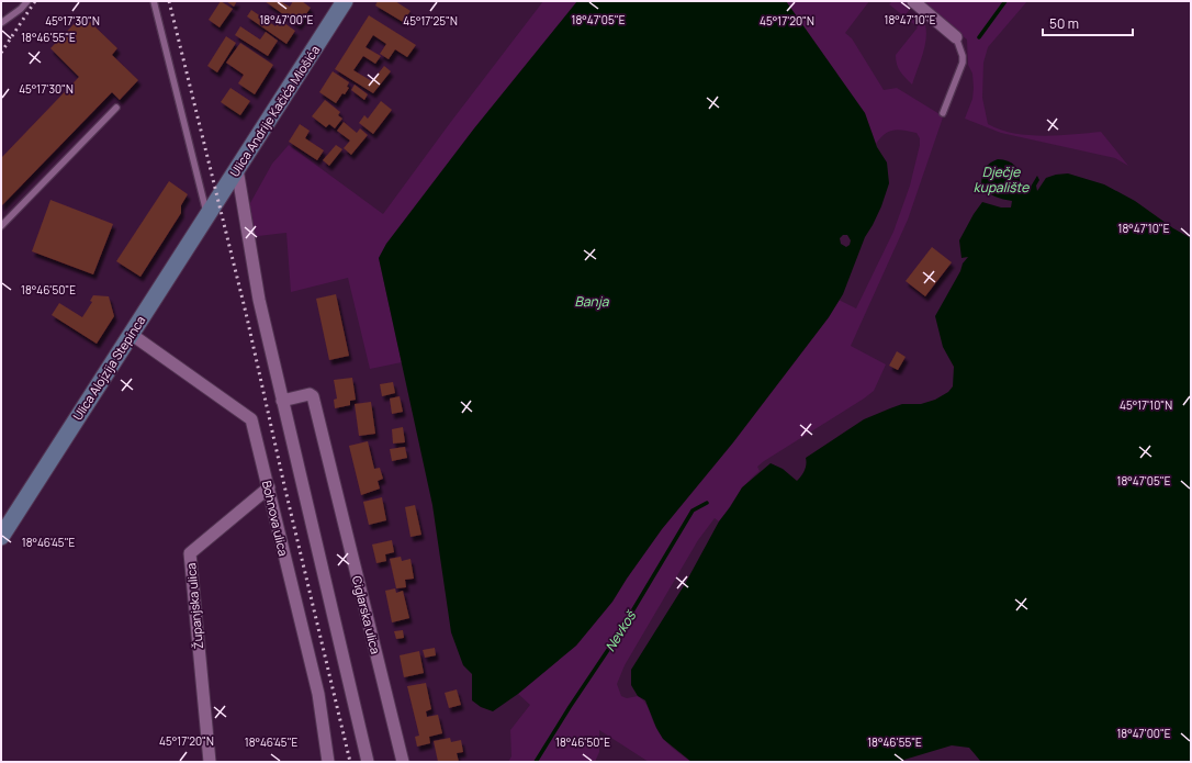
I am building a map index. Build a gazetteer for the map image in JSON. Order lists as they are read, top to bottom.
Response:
{
  "streets": {
    "main road": ["Ulica Andrije Kačića Miošića", "Ulica Alojzija Stepinca"],
    "street": ["Bohnova ulica", "Županjska ulica", "Ciglarska ulica"]
  },
  "crossings": [
    ["Ulica Andrije Kačića Miošića", "Ulica Alojzija Stepinca"],
    ["Ulica Alojzija Stepinca", "Bohnova ulica"],
    ["Bohnova ulica", "Županjska ulica"]
  ],
  "water": ["Dječje kupalište", "Banja", "Nevkoš"],
  "scale_bar": "50 m",
  "coordinates": [
    "18°47'00\"E",
    "18°47'05\"E",
    "18°47'10\"E",
    "45°17'30\"N",
    "45°17'25\"N",
    "45°17'20\"N",
    "18°46'55\"E",
    "18°46'50\"E",
    "45°17'10\"N",
    "18°46'45\"E"
  ]
}
